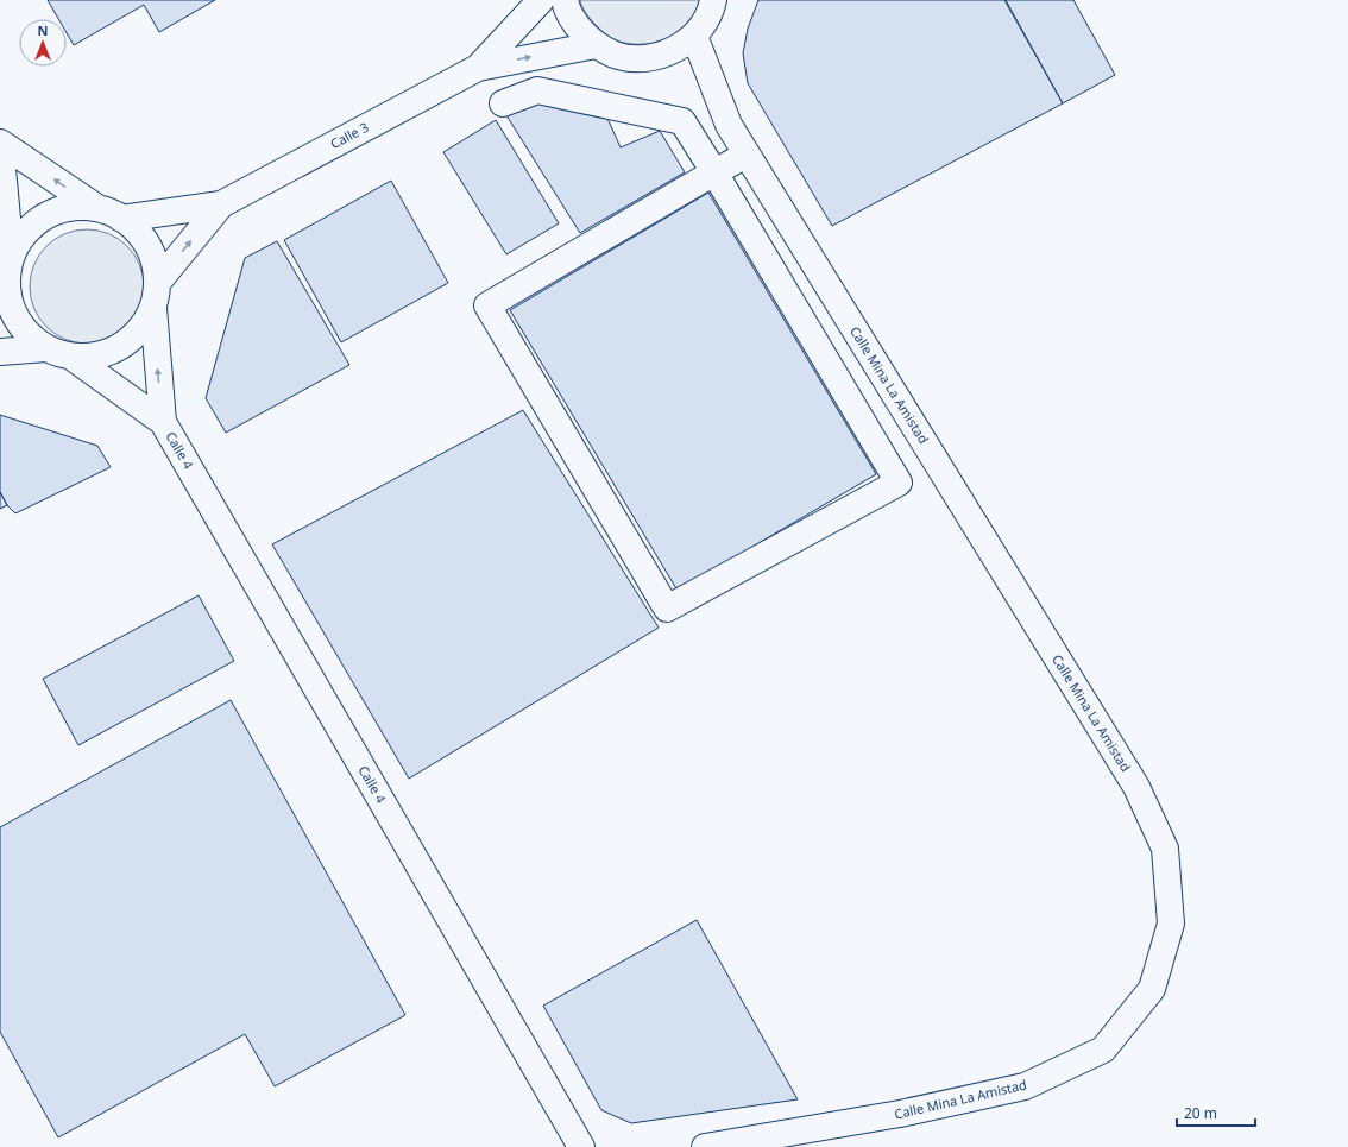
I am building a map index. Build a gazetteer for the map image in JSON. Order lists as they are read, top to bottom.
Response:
{
  "streets": {
    "street": ["Calle 3", "Calle Mina La Amistad", "Calle 4"]
  },
  "crossings": [
    ["Calle 3", "Calle 4"]
  ],
  "scale_bar": "20 m",
  "north": "top"
}
